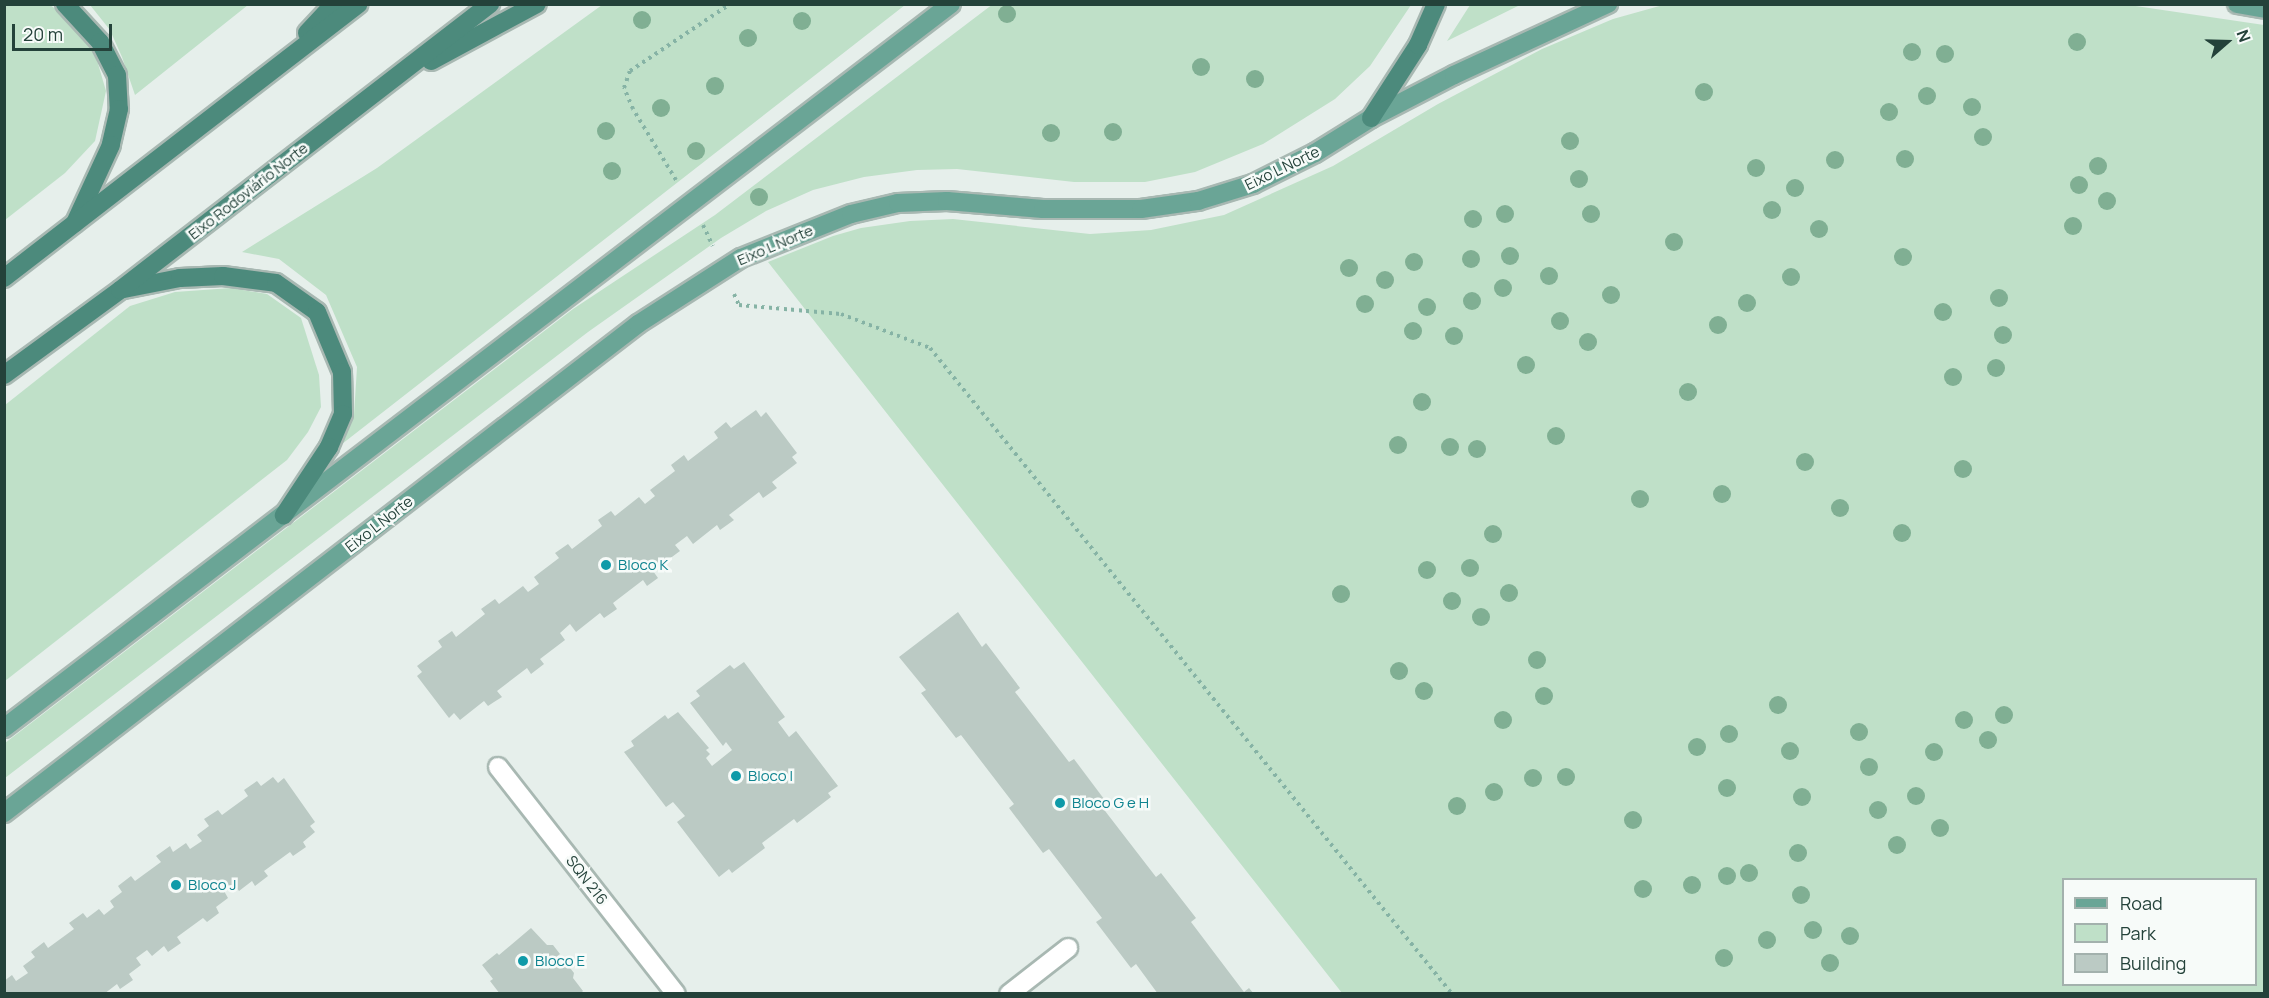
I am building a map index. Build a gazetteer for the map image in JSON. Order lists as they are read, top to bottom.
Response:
{
  "streets": {
    "highway": ["Eixo Rodoviário Norte"],
    "main road": ["Eixo L Norte"],
    "street": ["SQN 216"]
  },
  "places": [
    "Bloco K",
    "Bloco I",
    "Bloco G e H",
    "Bloco J",
    "Bloco E"
  ],
  "legend": ["Road", "Park", "Building"],
  "scale_bar": "20 m",
  "north": "right"
}
